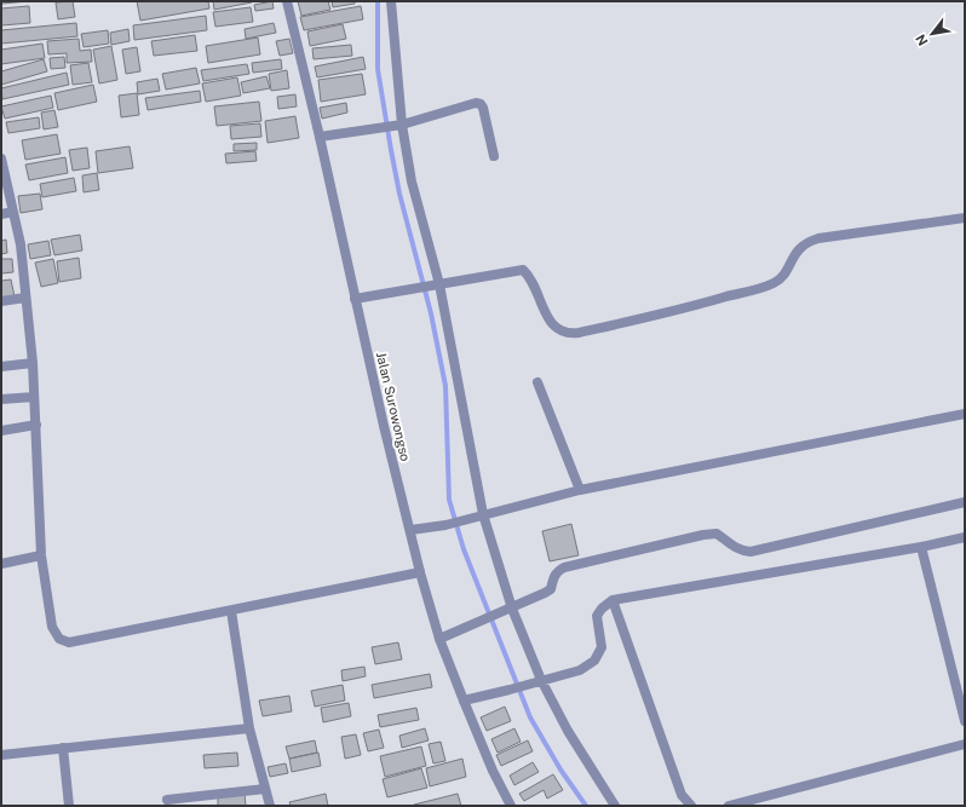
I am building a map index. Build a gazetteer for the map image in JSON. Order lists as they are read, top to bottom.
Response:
{
  "streets": {
    "street": ["Jalan Surowongso"]
  },
  "north": "bottom left"
}
